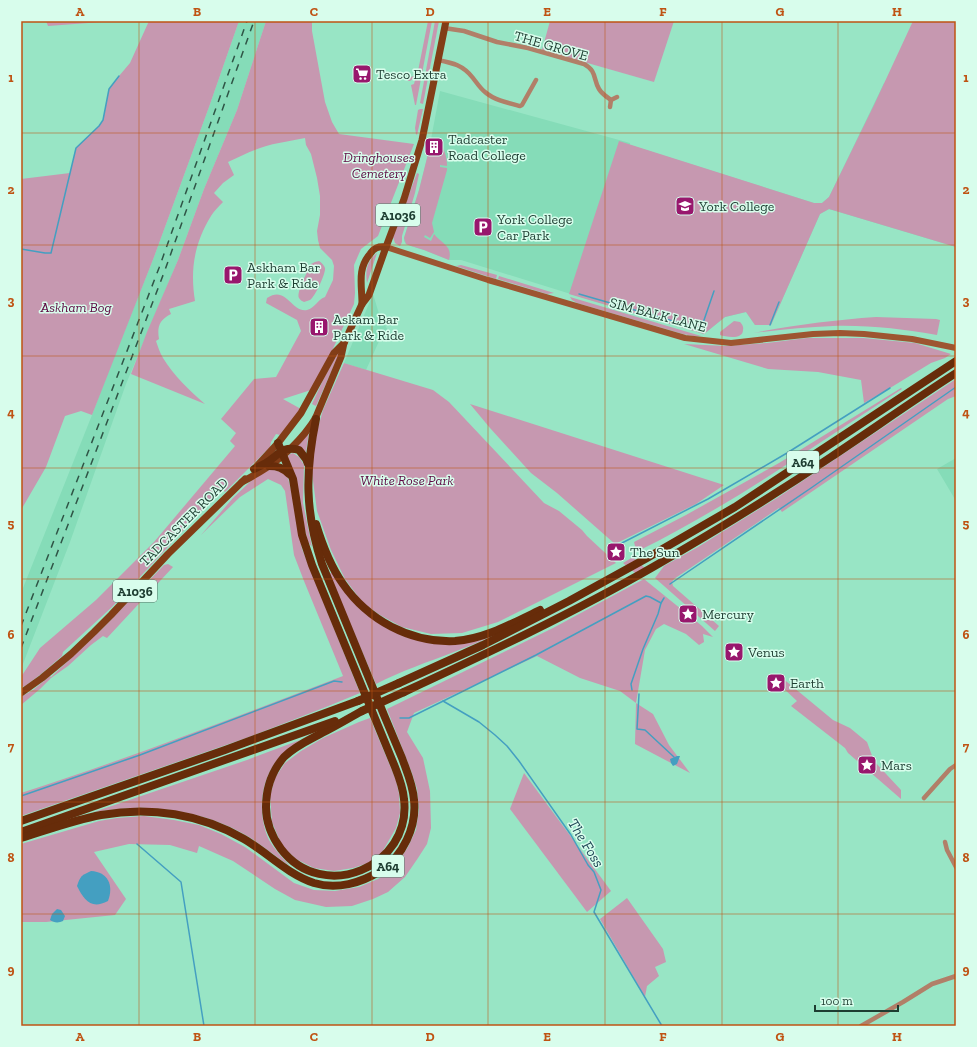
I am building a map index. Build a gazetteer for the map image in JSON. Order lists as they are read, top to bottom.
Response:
{
  "streets": {
    "highway": ["A64"],
    "main road": ["A1036", "TADCASTER ROAD"],
    "street": ["THE GROVE", "SIM BALK LANE"]
  },
  "crossings": [
    ["THE GROVE", "A1036"],
    ["A1036", "SIM BALK LANE"],
    ["A1036", "TADCASTER ROAD"],
    ["SIM BALK LANE", "TADCASTER ROAD"],
    ["A64", "TADCASTER ROAD"]
  ],
  "water": ["The Foss"],
  "parks": ["Dringhouses Cemetery", "Askham Bog", "White Rose Park"],
  "places": {
    "supermarket": ["Tesco Extra"],
    "building": ["Tadcaster Road College", "Askam Bar Park & Ride"],
    "school or university": ["York College"],
    "parking": ["York College Car Park", "Askham Bar Park & Ride"],
    "place": [
      "The Sun",
      "Mercury",
      "Venus",
      "Earth",
      "Mars"
    ]
  },
  "scale_bar": "100 m",
  "grid": {
    "columns": [
      "A",
      "B",
      "C",
      "D",
      "E",
      "F",
      "G",
      "H"
    ],
    "rows": [
      "1",
      "2",
      "3",
      "4",
      "5",
      "6",
      "7",
      "8",
      "9"
    ]
  }
}
